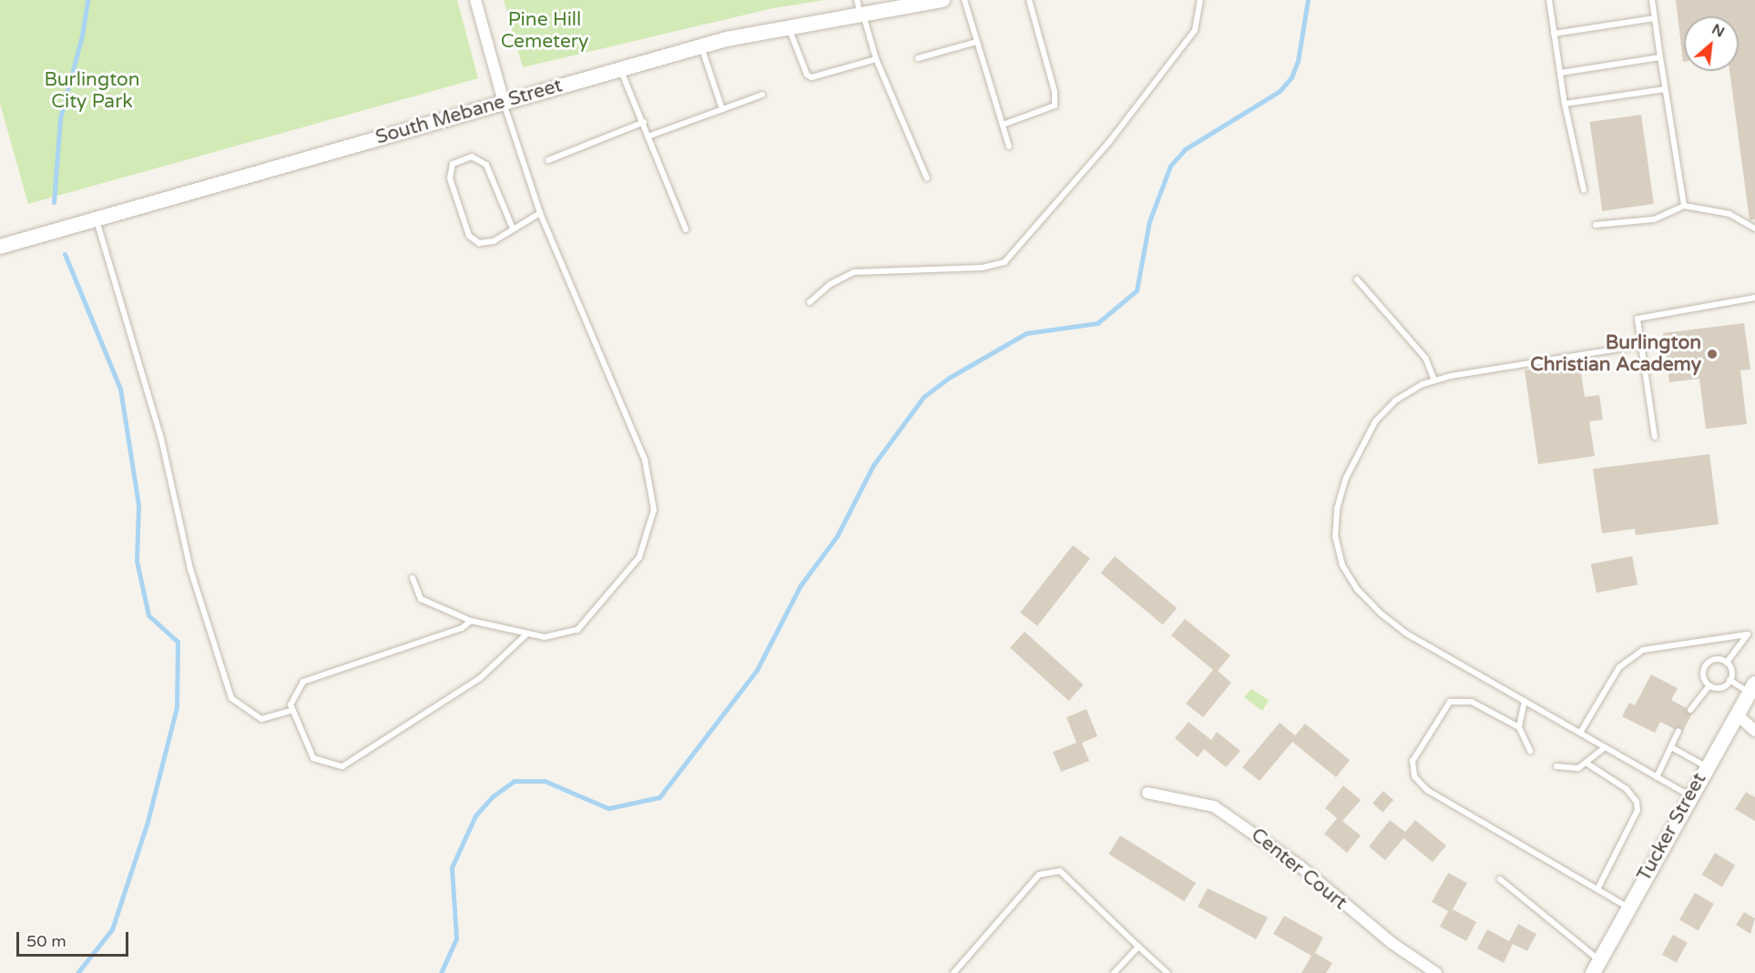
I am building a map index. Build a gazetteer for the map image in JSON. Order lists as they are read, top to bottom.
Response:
{
  "streets": {
    "street": ["South Mebane Street", "Tucker Street", "Center Court"]
  },
  "parks": ["Pine Hill Cemetery", "Burlington City Park"],
  "places": ["Burlington Christian Academy"],
  "scale_bar": "50 m",
  "north": "top right"
}
